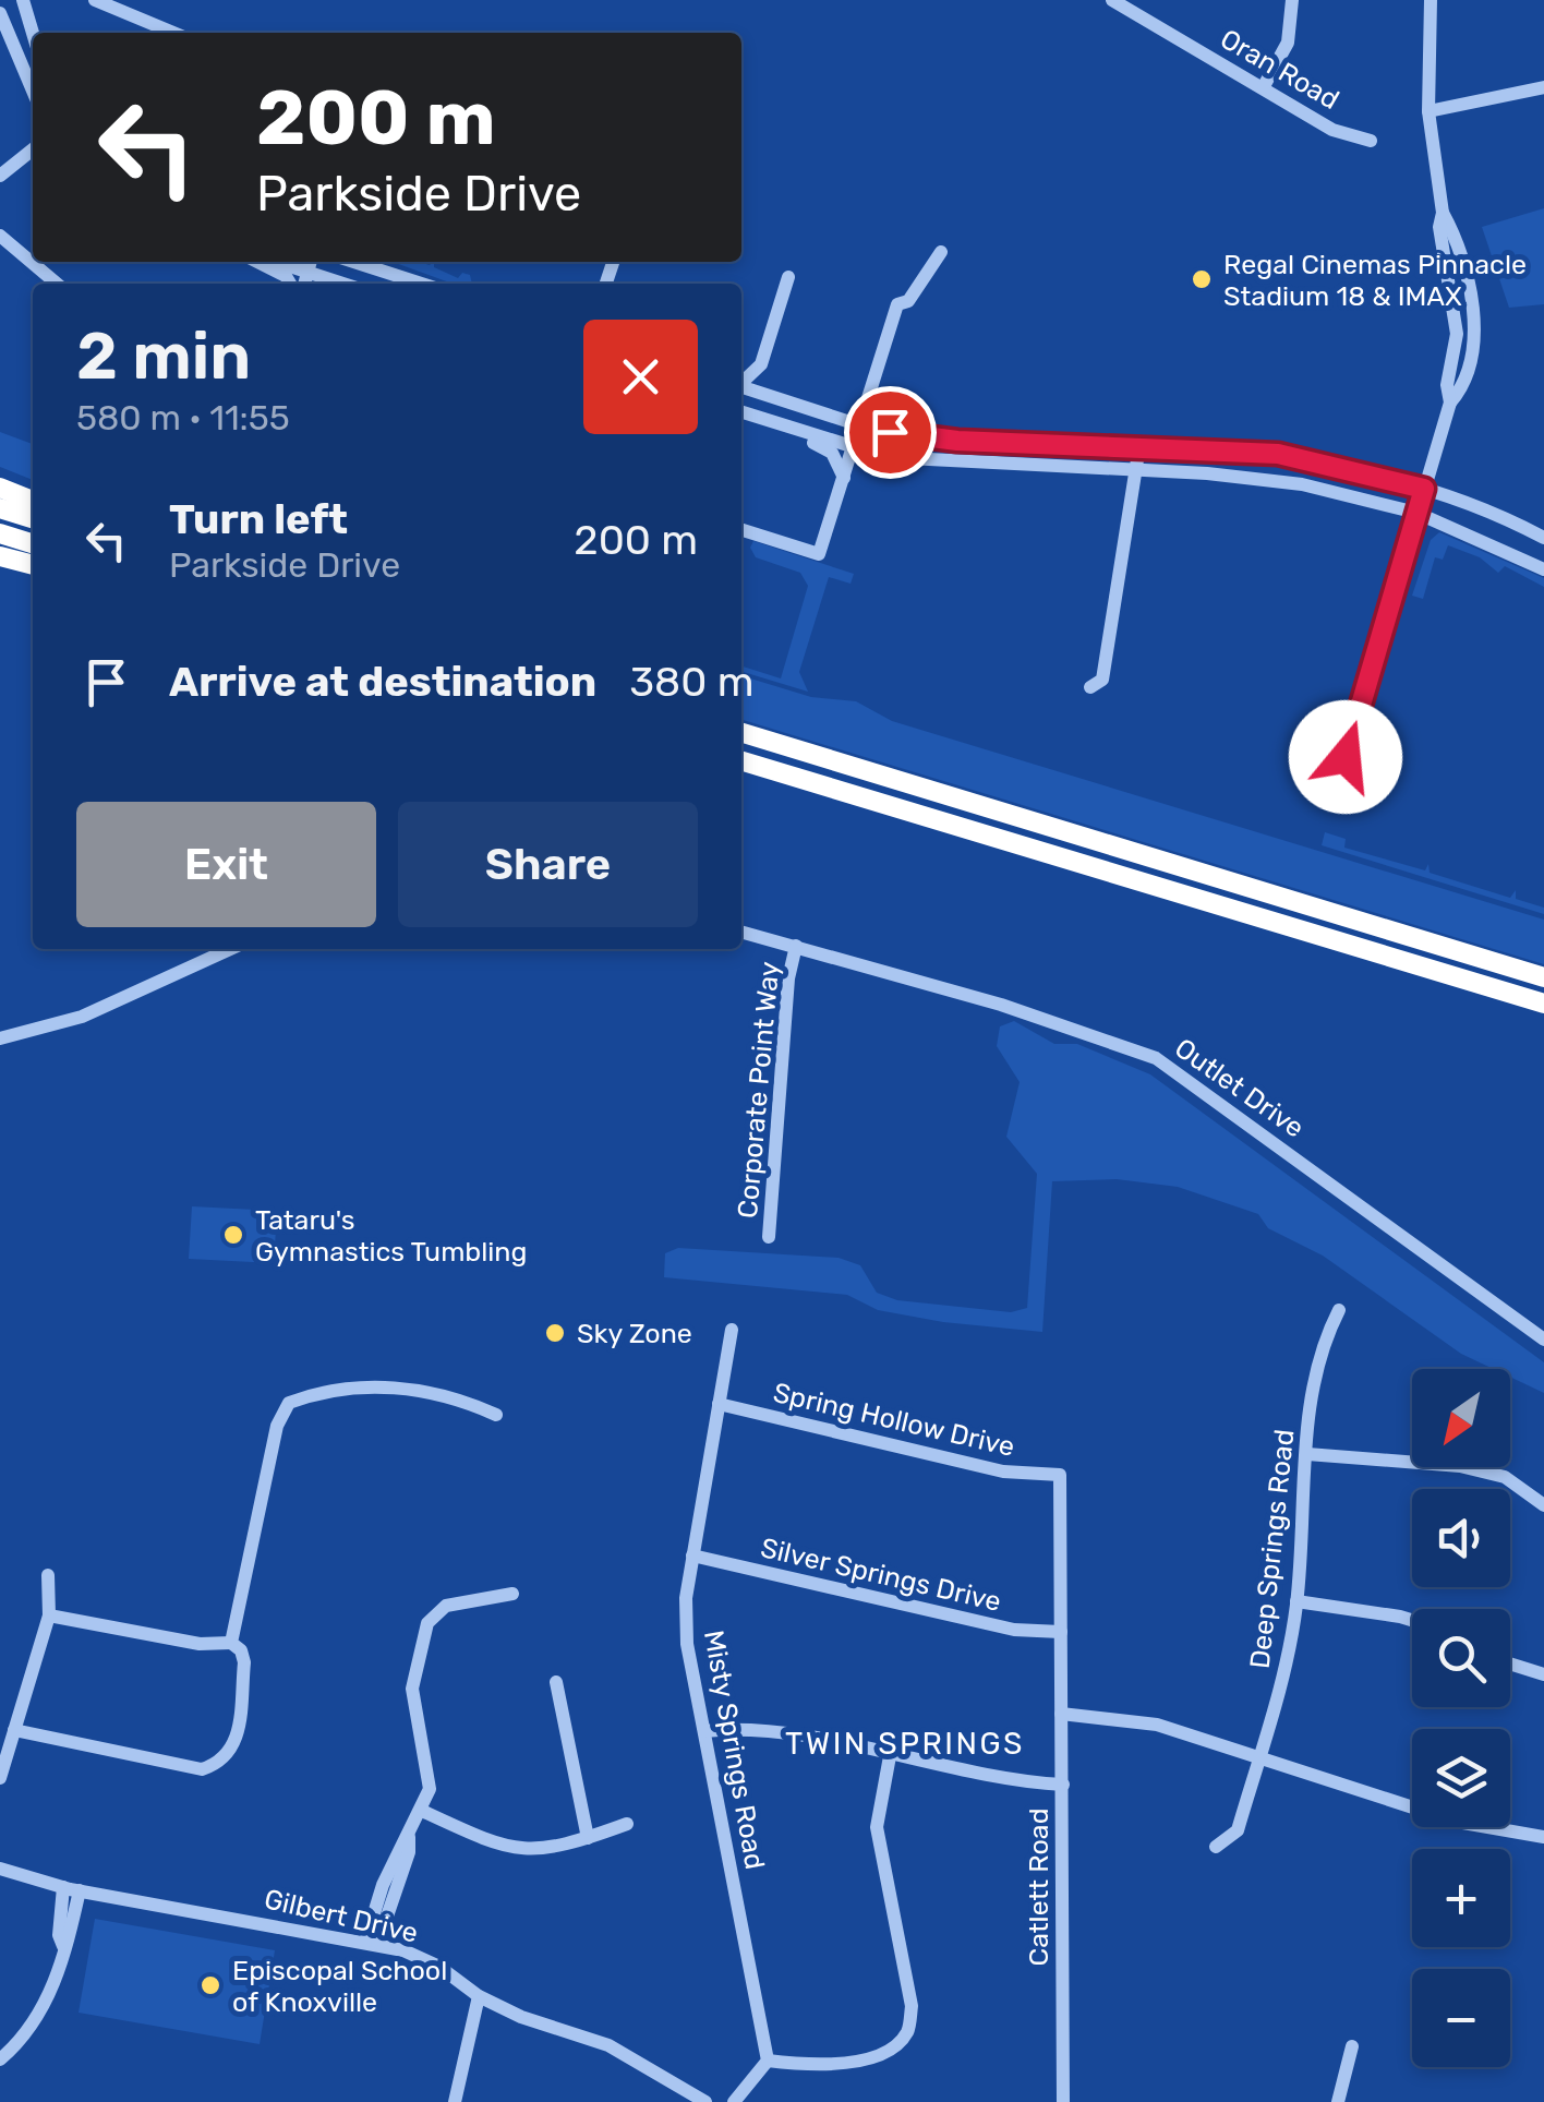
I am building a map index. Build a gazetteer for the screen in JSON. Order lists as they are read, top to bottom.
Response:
{
  "streets": {
    "street": [
      "Oran Road",
      "Outlet Drive",
      "Corporate Point Way",
      "Spring Hollow Drive",
      "Deep Springs Road",
      "Silver Springs Drive",
      "Misty Springs Road",
      "Catlett Road",
      "Gilbert Drive"
    ]
  },
  "crossings": [
    ["Outlet Drive", "Corporate Point Way"],
    ["Spring Hollow Drive", "Misty Springs Road"],
    ["Spring Hollow Drive", "Catlett Road"],
    ["Silver Springs Drive", "Misty Springs Road"],
    ["Silver Springs Drive", "Catlett Road"]
  ],
  "districts": ["TWIN SPRINGS"],
  "places": [
    "Regal Cinemas Pinnacle Stadium 18 & IMAX",
    "Tataru's Gymnastics Tumbling",
    "Sky Zone",
    "Episcopal School of Knoxville"
  ],
  "north": "bottom left",
  "page": {
    "turn": ["200 m", "Parkside Drive"],
    "heading": ["2 min", "580 m · 11:55"],
    "list": [
      {
        "name": "Turn left",
        "note": "Parkside Drive",
        "value": "200 m"
      },
      {
        "name": "Arrive at destination",
        "value": "380 m"
      }
    ],
    "buttons": ["Exit", "Share"],
    "map_buttons": ["+", "−"]
  }
}
